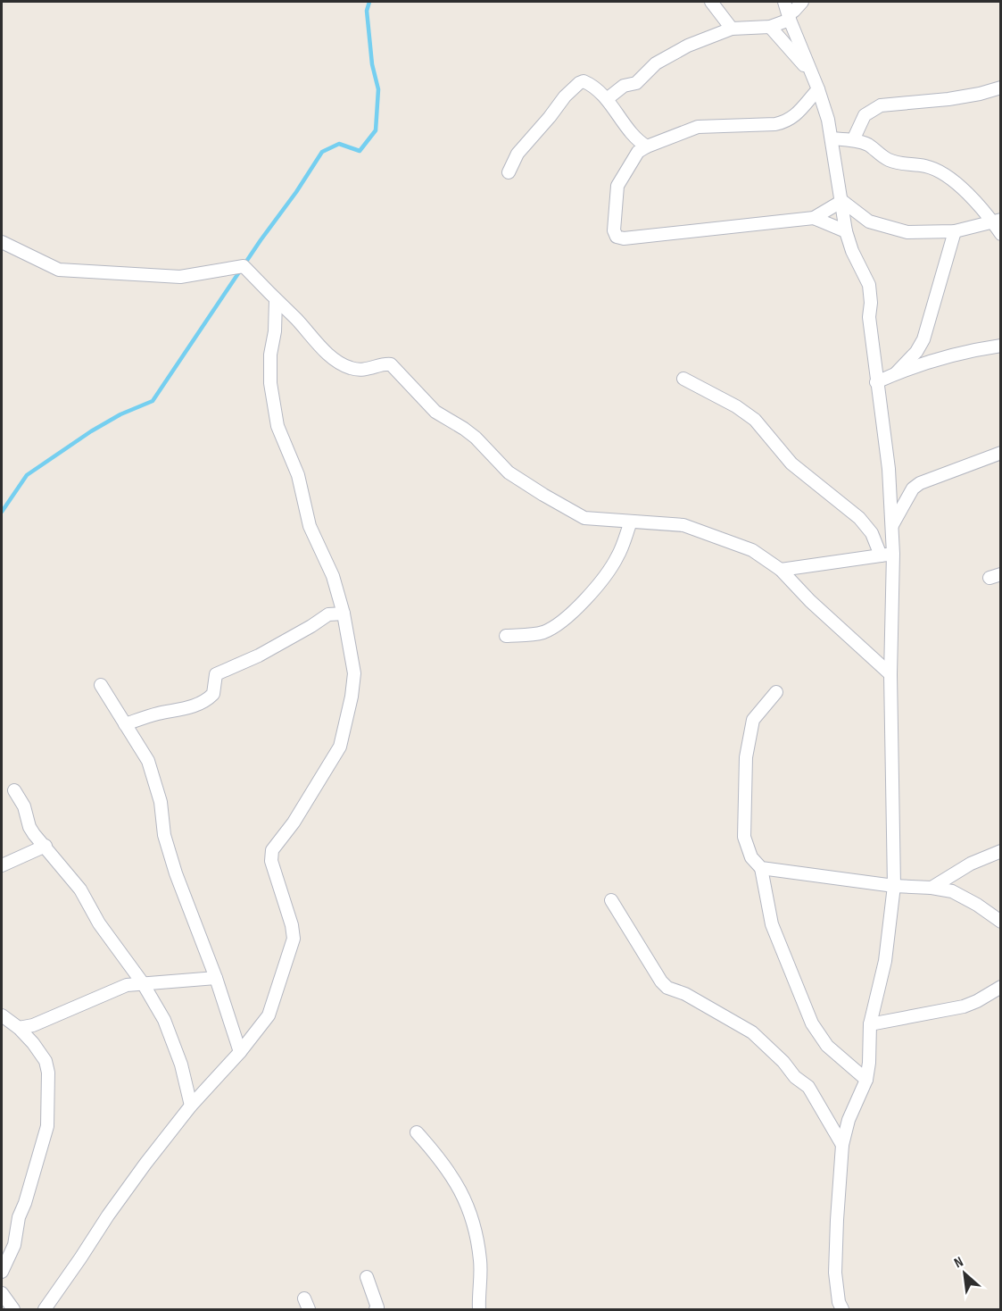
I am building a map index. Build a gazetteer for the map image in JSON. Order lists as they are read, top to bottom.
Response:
{
  "north": "top left"
}
